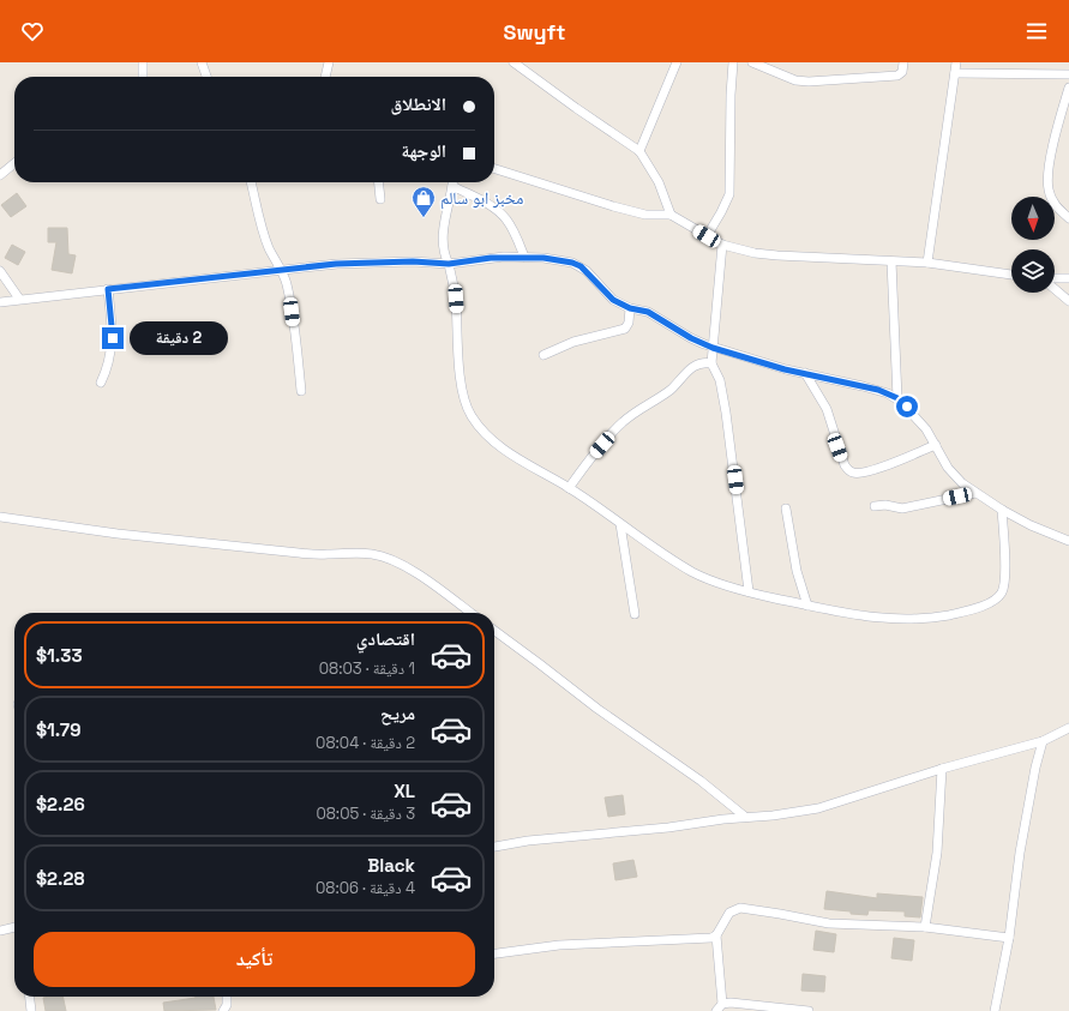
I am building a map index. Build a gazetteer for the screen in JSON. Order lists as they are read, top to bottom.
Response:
{
  "places": {
    "shop": ["مخبز ابو سالم"]
  },
  "north": "bottom",
  "page": {
    "header": "Swyft",
    "banner": ["الانطلاق", "الوجهة"],
    "bubble": "2 دقيقة",
    "list": [
      {
        "name": "اقتصادي",
        "note": "1 دقيقة · 08:03",
        "value": "$1.33"
      },
      {
        "name": "مريح",
        "note": "2 دقيقة · 08:04",
        "value": "$1.79"
      },
      {
        "name": "XL",
        "note": "3 دقيقة · 08:05",
        "value": "$2.26"
      },
      {
        "name": "Black",
        "note": "4 دقيقة · 08:06",
        "value": "$2.28"
      }
    ],
    "buttons": "تأكيد"
  }
}
